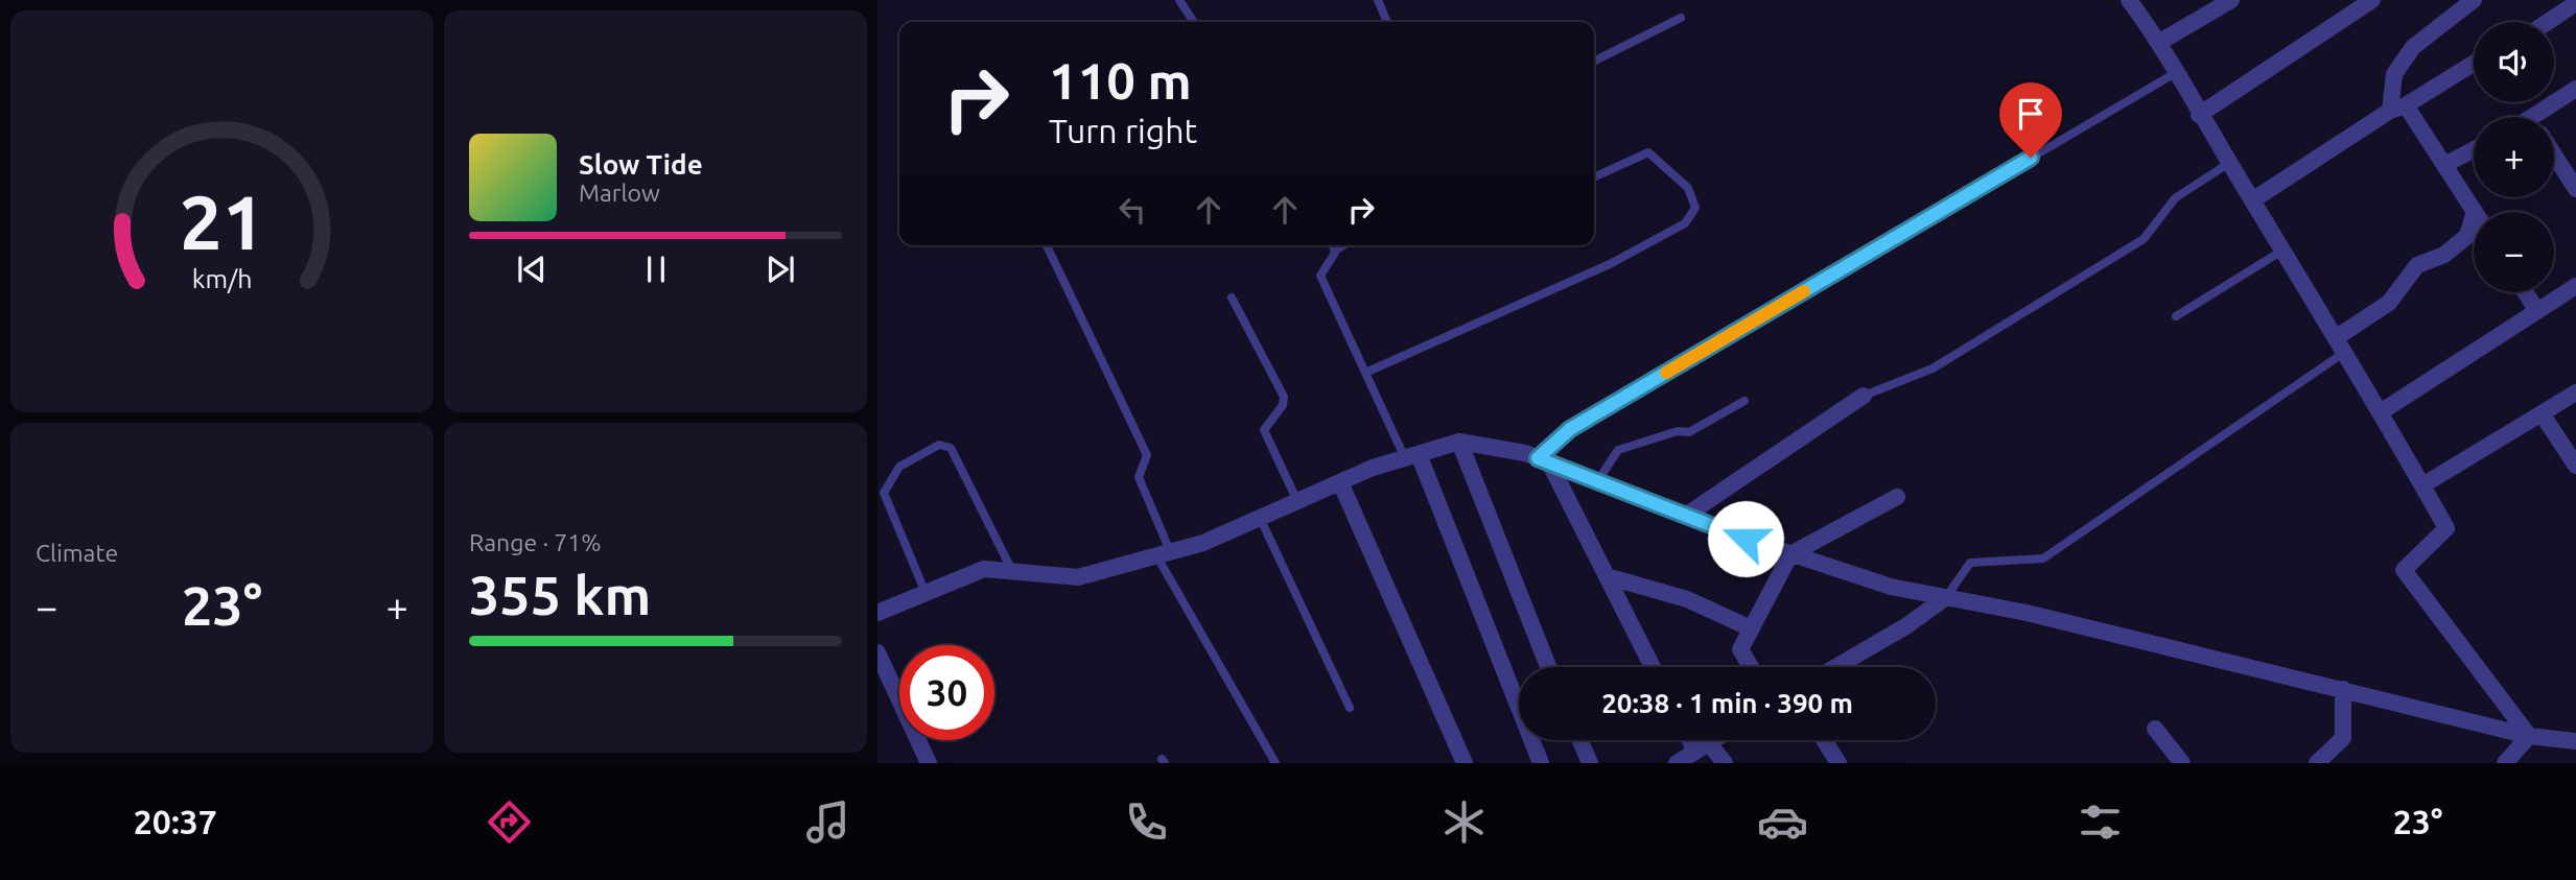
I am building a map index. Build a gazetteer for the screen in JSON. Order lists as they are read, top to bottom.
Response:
{
  "page": {
    "map_buttons": ["+", "−"],
    "turn": ["110 m", "Turn right"],
    "song": ["Slow Tide", "Marlow"],
    "tile": [
      "Climate",
      ["Range · 71%", "355 km"]
    ],
    "heat": ["−", "23°", "+"],
    "limit": "30",
    "trip": "20:38 · 1 min · 390 m",
    "tabs": ["20:37", "23°"],
    "gauge": ["21", "km/h"]
  }
}
